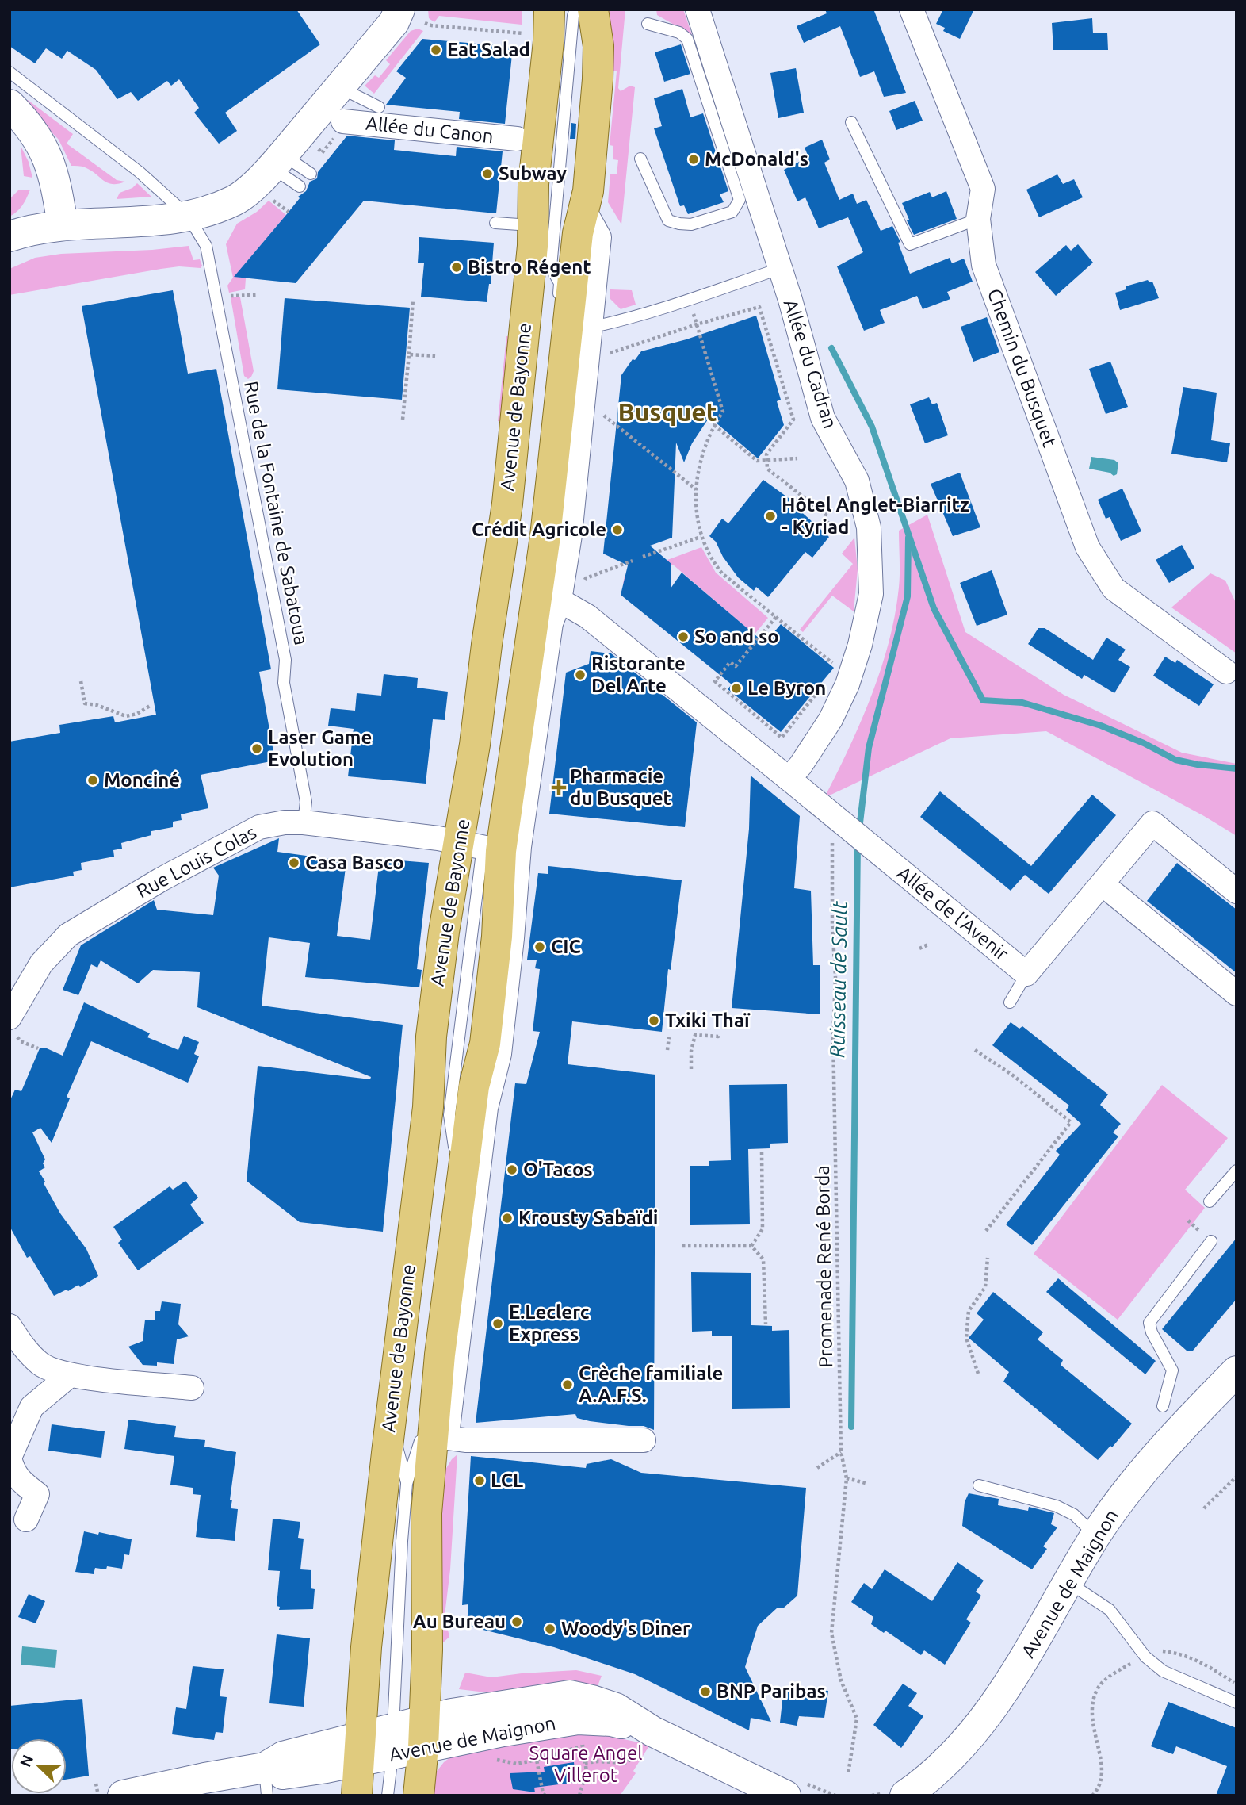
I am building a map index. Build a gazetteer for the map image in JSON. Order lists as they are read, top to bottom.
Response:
{
  "streets": {
    "main road": ["Avenue de Bayonne"],
    "street": [
      "Allée du Canon",
      "Allée du Cadran",
      "Chemin du Busquet",
      "Rue Louis Colas",
      "Allée de l'Avenir",
      "Avenue de Maignon"
    ],
    "lane": ["Rue de la Fontaine de Sabatoua"],
    "path": ["Promenade René Borda"]
  },
  "crossings": [
    ["Allée du Cadran", "Allée de l'Avenir"],
    ["Avenue de Bayonne", "Rue Louis Colas"],
    ["Avenue de Bayonne", "Avenue de Maignon"],
    ["Rue de la Fontaine de Sabatoua", "Rue Louis Colas"]
  ],
  "districts": ["Busquet"],
  "water": ["Ruisseau de Sault"],
  "parks": ["Square Angel Villerot"],
  "places": {
    "other": [
      "Eat Salad",
      "McDonald's",
      "Subway",
      "Bistro Régent",
      "Hôtel Anglet-Biarritz - Kyriad",
      "Crédit Agricole",
      "So and so",
      "Ristorante Del Arte",
      "Le Byron",
      "Laser Game Evolution",
      "Monciné",
      "Casa Basco",
      "CIC",
      "Txiki Thaï",
      "O'Tacos",
      "Krousty Sabaïdi",
      "E.Leclerc Express",
      "Crèche familiale A.A.F.S.",
      "LCL",
      "Au Bureau",
      "Woody's Diner",
      "BNP Paribas"
    ],
    "health": ["Pharmacie du Busquet"]
  },
  "north": "top left"
}
